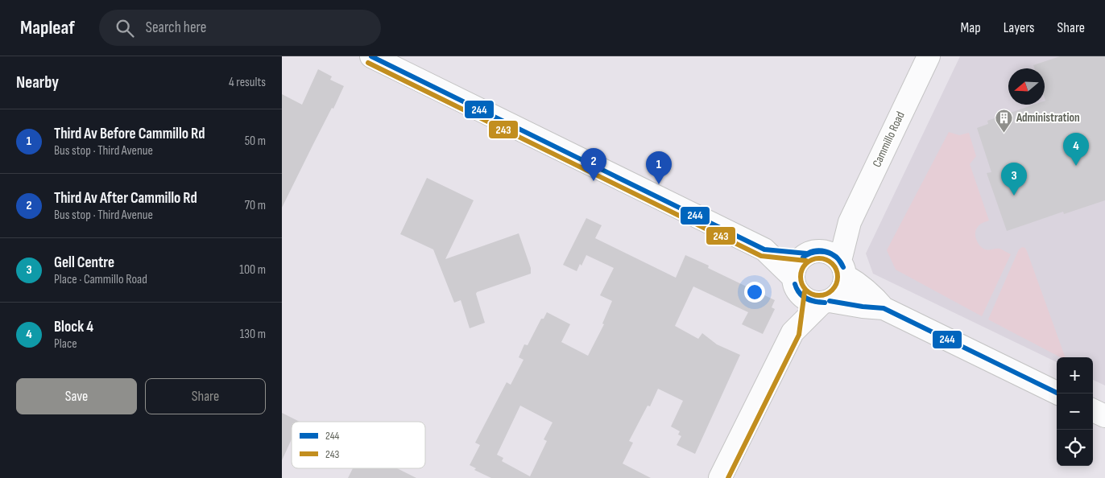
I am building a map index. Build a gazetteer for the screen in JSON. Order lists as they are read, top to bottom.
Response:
{
  "streets": {
    "main road": ["Cammillo Road"]
  },
  "places": {
    "building": ["Administration"]
  },
  "lines": ["transit line 244", "transit line 243"],
  "legend": ["244", "243"],
  "north": "left",
  "page": {
    "header": "Mapleaf",
    "search": "Search here",
    "nav": ["Map", "Layers", "Share"],
    "heading": ["Nearby", "4 results"],
    "list": [
      {
        "mark": "1",
        "name": "Third Av Before Cammillo Rd",
        "note": "Bus stop · Third Avenue",
        "value": "50 m"
      },
      {
        "mark": "2",
        "name": "Third Av After Cammillo Rd",
        "note": "Bus stop · Third Avenue",
        "value": "70 m"
      },
      {
        "mark": "3",
        "name": "Gell Centre",
        "note": "Place · Cammillo Road",
        "value": "100 m"
      },
      {
        "mark": "4",
        "name": "Block 4",
        "note": "Place",
        "value": "130 m"
      }
    ],
    "pins": [
      "4",
      "2",
      "1",
      "3"
    ],
    "map_buttons": ["+", "−"],
    "buttons": ["Save", "Share"]
  }
}
